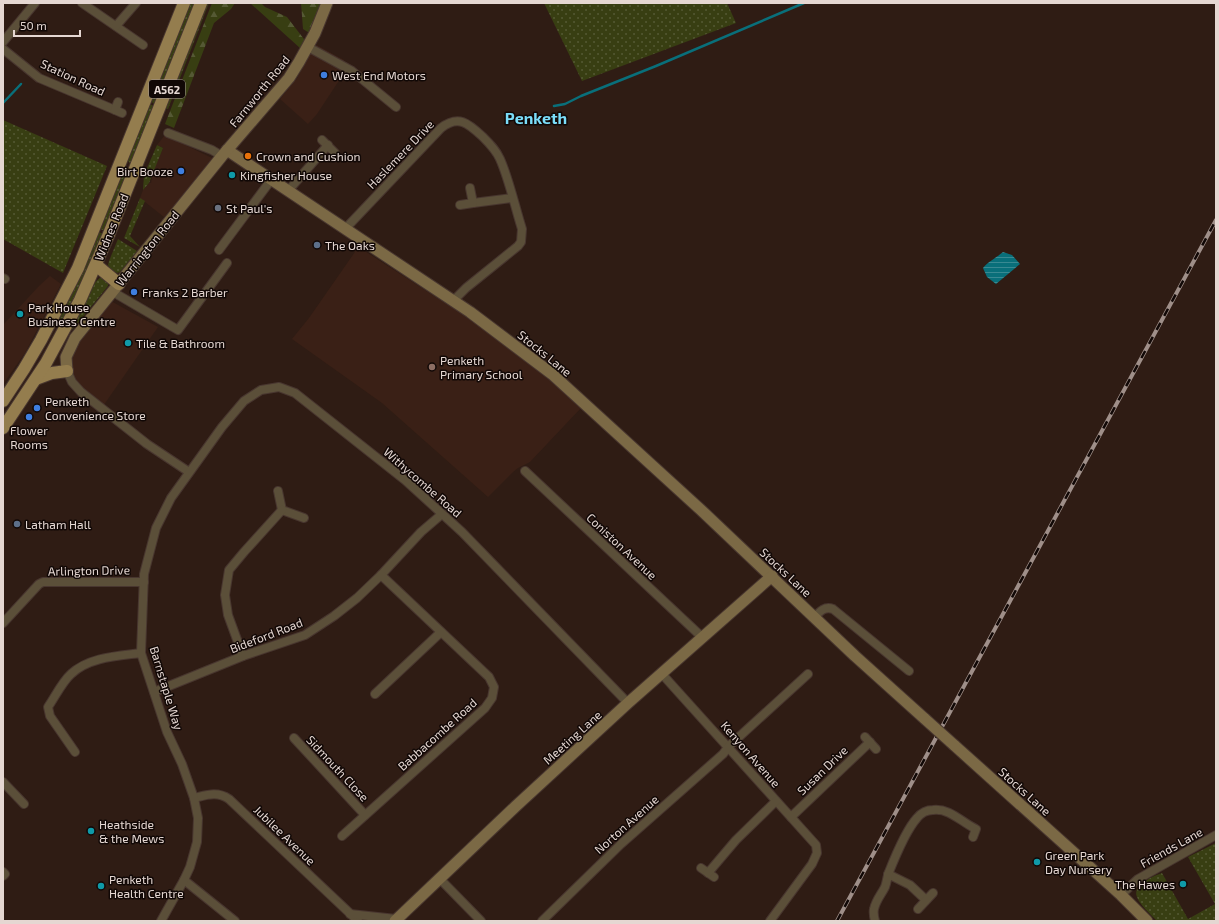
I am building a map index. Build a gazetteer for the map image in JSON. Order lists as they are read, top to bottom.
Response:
{
  "streets": {
    "main road": ["A562", "Widnes Road"],
    "street": [
      "Station Road",
      "Farnworth Road",
      "Haslemere Drive",
      "Warrington Road",
      "Stocks Lane",
      "Withycombe Road",
      "Coniston Avenue",
      "Arlington Drive",
      "Bideford Road",
      "Barnstaple Way",
      "Babbacombe Road",
      "Meeting Lane",
      "Kenyon Avenue",
      "Sidmouth Close",
      "Susan Drive",
      "Norton Avenue",
      "Jubilee Avenue",
      "Friends Lane"
    ]
  },
  "crossings": [
    ["A562", "Widnes Road"],
    ["Farnworth Road", "Warrington Road"],
    ["Farnworth Road", "Stocks Lane"],
    ["Haslemere Drive", "Stocks Lane"],
    ["Warrington Road", "Stocks Lane"],
    ["Stocks Lane", "Meeting Lane"],
    ["Stocks Lane", "Friends Lane"],
    ["Withycombe Road", "Bideford Road"],
    ["Withycombe Road", "Barnstaple Way"],
    ["Withycombe Road", "Meeting Lane"],
    ["Coniston Avenue", "Meeting Lane"],
    ["Arlington Drive", "Barnstaple Way"],
    ["Bideford Road", "Barnstaple Way"],
    ["Bideford Road", "Babbacombe Road"],
    ["Barnstaple Way", "Jubilee Avenue"],
    ["Babbacombe Road", "Sidmouth Close"],
    ["Meeting Lane", "Kenyon Avenue"],
    ["Kenyon Avenue", "Susan Drive"],
    ["Kenyon Avenue", "Norton Avenue"]
  ],
  "districts": ["Penketh"],
  "places": [
    "West End Motors",
    "Crown and Cushion",
    "Birt Booze",
    "Kingfisher House",
    "St Paul's",
    "The Oaks",
    "Franks 2 Barber",
    "Park House Business Centre",
    "Tile & Bathroom",
    "Penketh Primary School",
    "Penketh Convenience Store",
    "Flower Rooms",
    "Latham Hall",
    "Heathside & the Mews",
    "Green Park Day Nursery",
    "The Hawes",
    "Penketh Health Centre"
  ],
  "scale_bar": "50 m"
}
